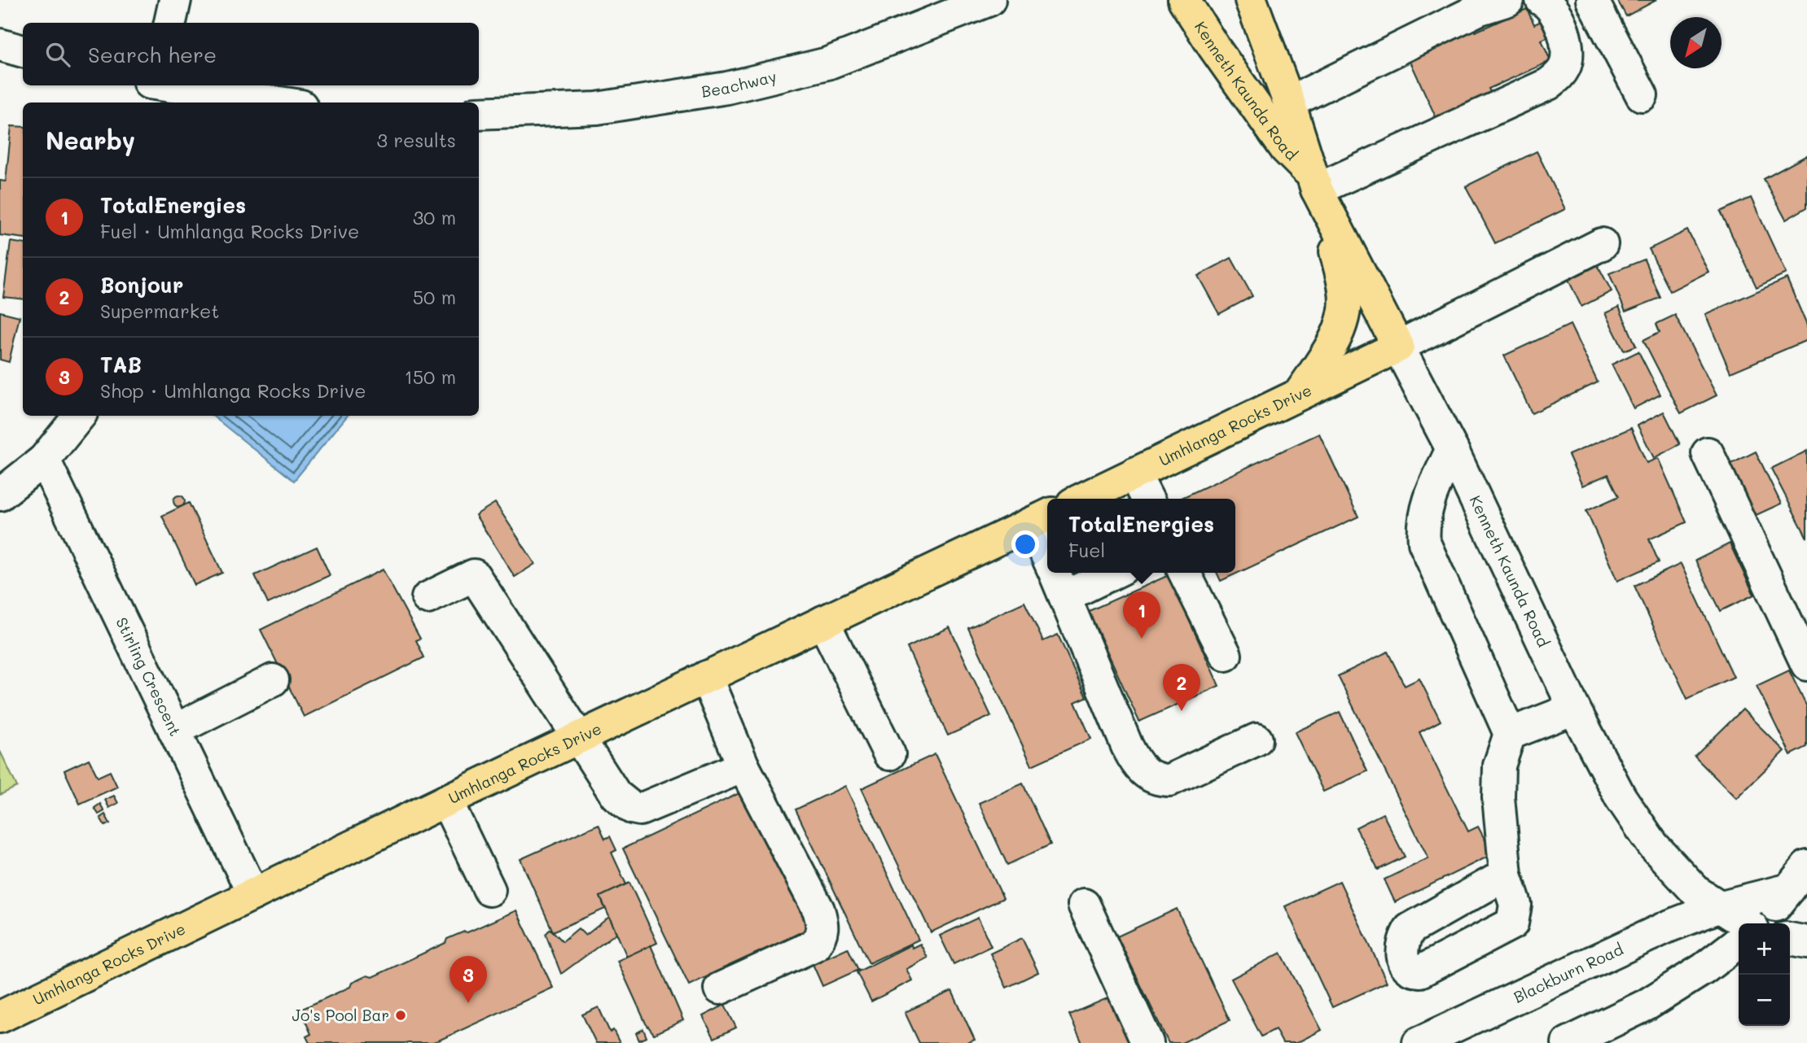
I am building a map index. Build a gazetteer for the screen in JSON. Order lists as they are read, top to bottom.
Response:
{
  "streets": {
    "main road": ["Kenneth Kaunda Road", "Umhlanga Rocks Drive"],
    "street": ["Beachway", "Stirling Crescent", "Blackburn Road"]
  },
  "crossings": [
    ["Kenneth Kaunda Road", "Umhlanga Rocks Drive"],
    ["Kenneth Kaunda Road", "Blackburn Road"],
    ["Umhlanga Rocks Drive", "Stirling Crescent"]
  ],
  "places": ["Jo's Pool Bar"],
  "north": "bottom left",
  "page": {
    "search": "Search here",
    "heading": ["Nearby", "3 results"],
    "list": [
      {
        "mark": "1",
        "name": "TotalEnergies",
        "note": "Fuel · Umhlanga Rocks Drive",
        "value": "30 m"
      },
      {
        "mark": "2",
        "name": "Bonjour",
        "note": "Supermarket",
        "value": "50 m"
      },
      {
        "mark": "3",
        "name": "TAB",
        "note": "Shop · Umhlanga Rocks Drive",
        "value": "150 m"
      }
    ],
    "popup": ["TotalEnergies", "Fuel"],
    "pins": ["1", "2", "3"],
    "map_buttons": ["+", "−"]
  }
}
